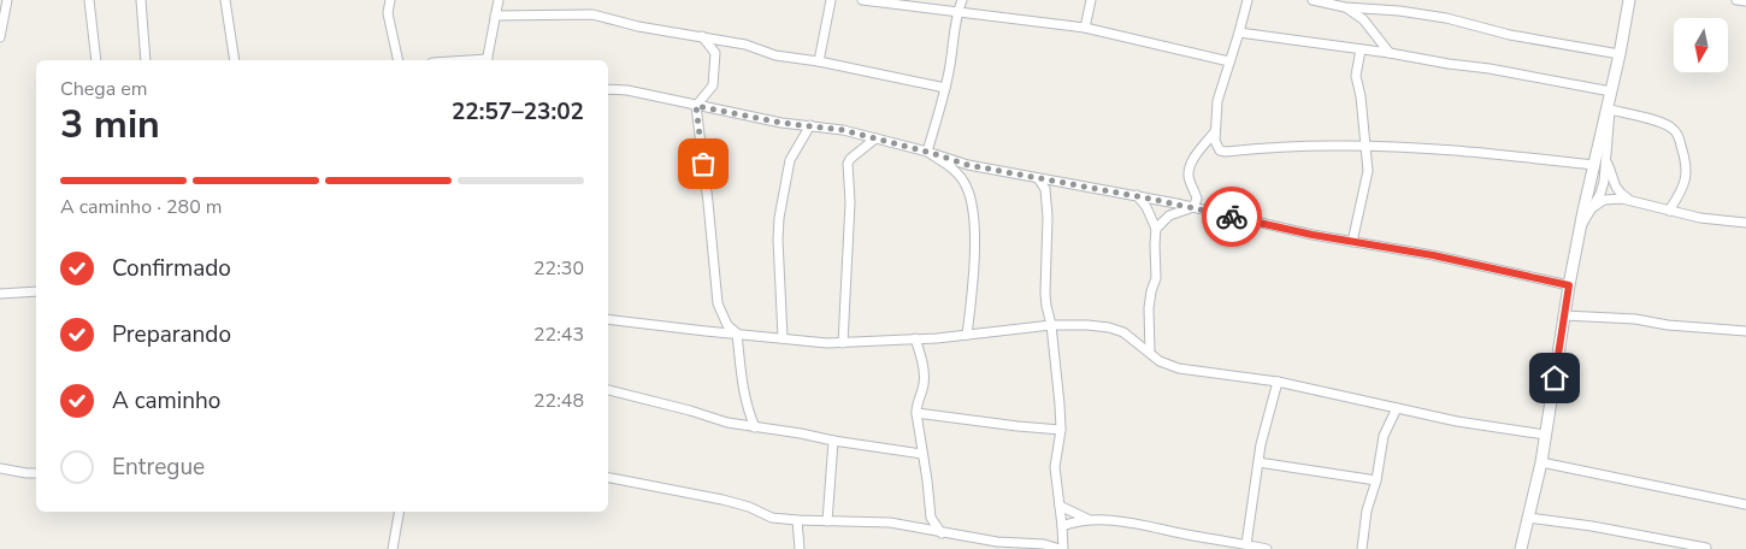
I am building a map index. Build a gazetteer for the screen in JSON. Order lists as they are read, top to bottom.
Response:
{
  "north": "bottom",
  "page": {
    "heading": ["3 min", "Chega em", "22:57–23:02"],
    "bar": "A caminho · 280 m",
    "list": [
      ["Confirmado", "22:30"],
      ["Preparando", "22:43"],
      ["A caminho", "22:48"],
      "Entregue"
    ]
  }
}
